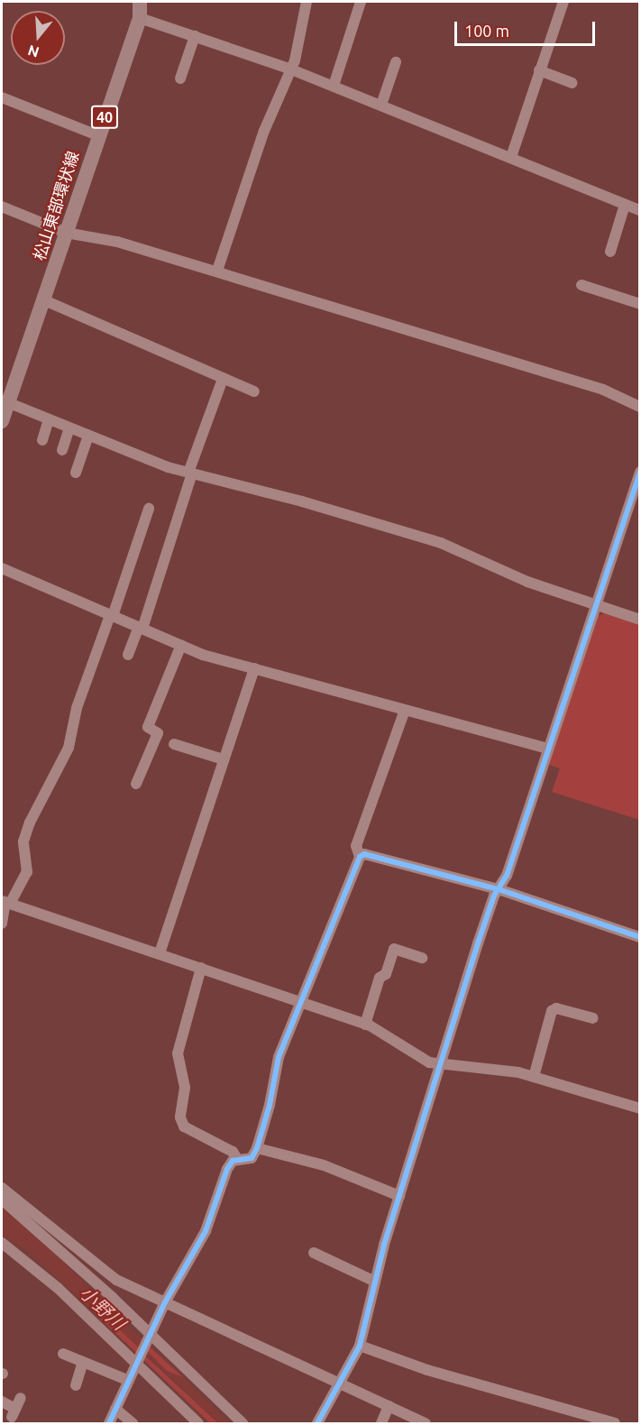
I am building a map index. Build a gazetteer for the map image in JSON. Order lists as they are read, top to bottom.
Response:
{
  "streets": {
    "main road": ["40", "松山東部環状線"]
  },
  "water": ["小野川"],
  "scale_bar": "100 m",
  "north": "bottom"
}
